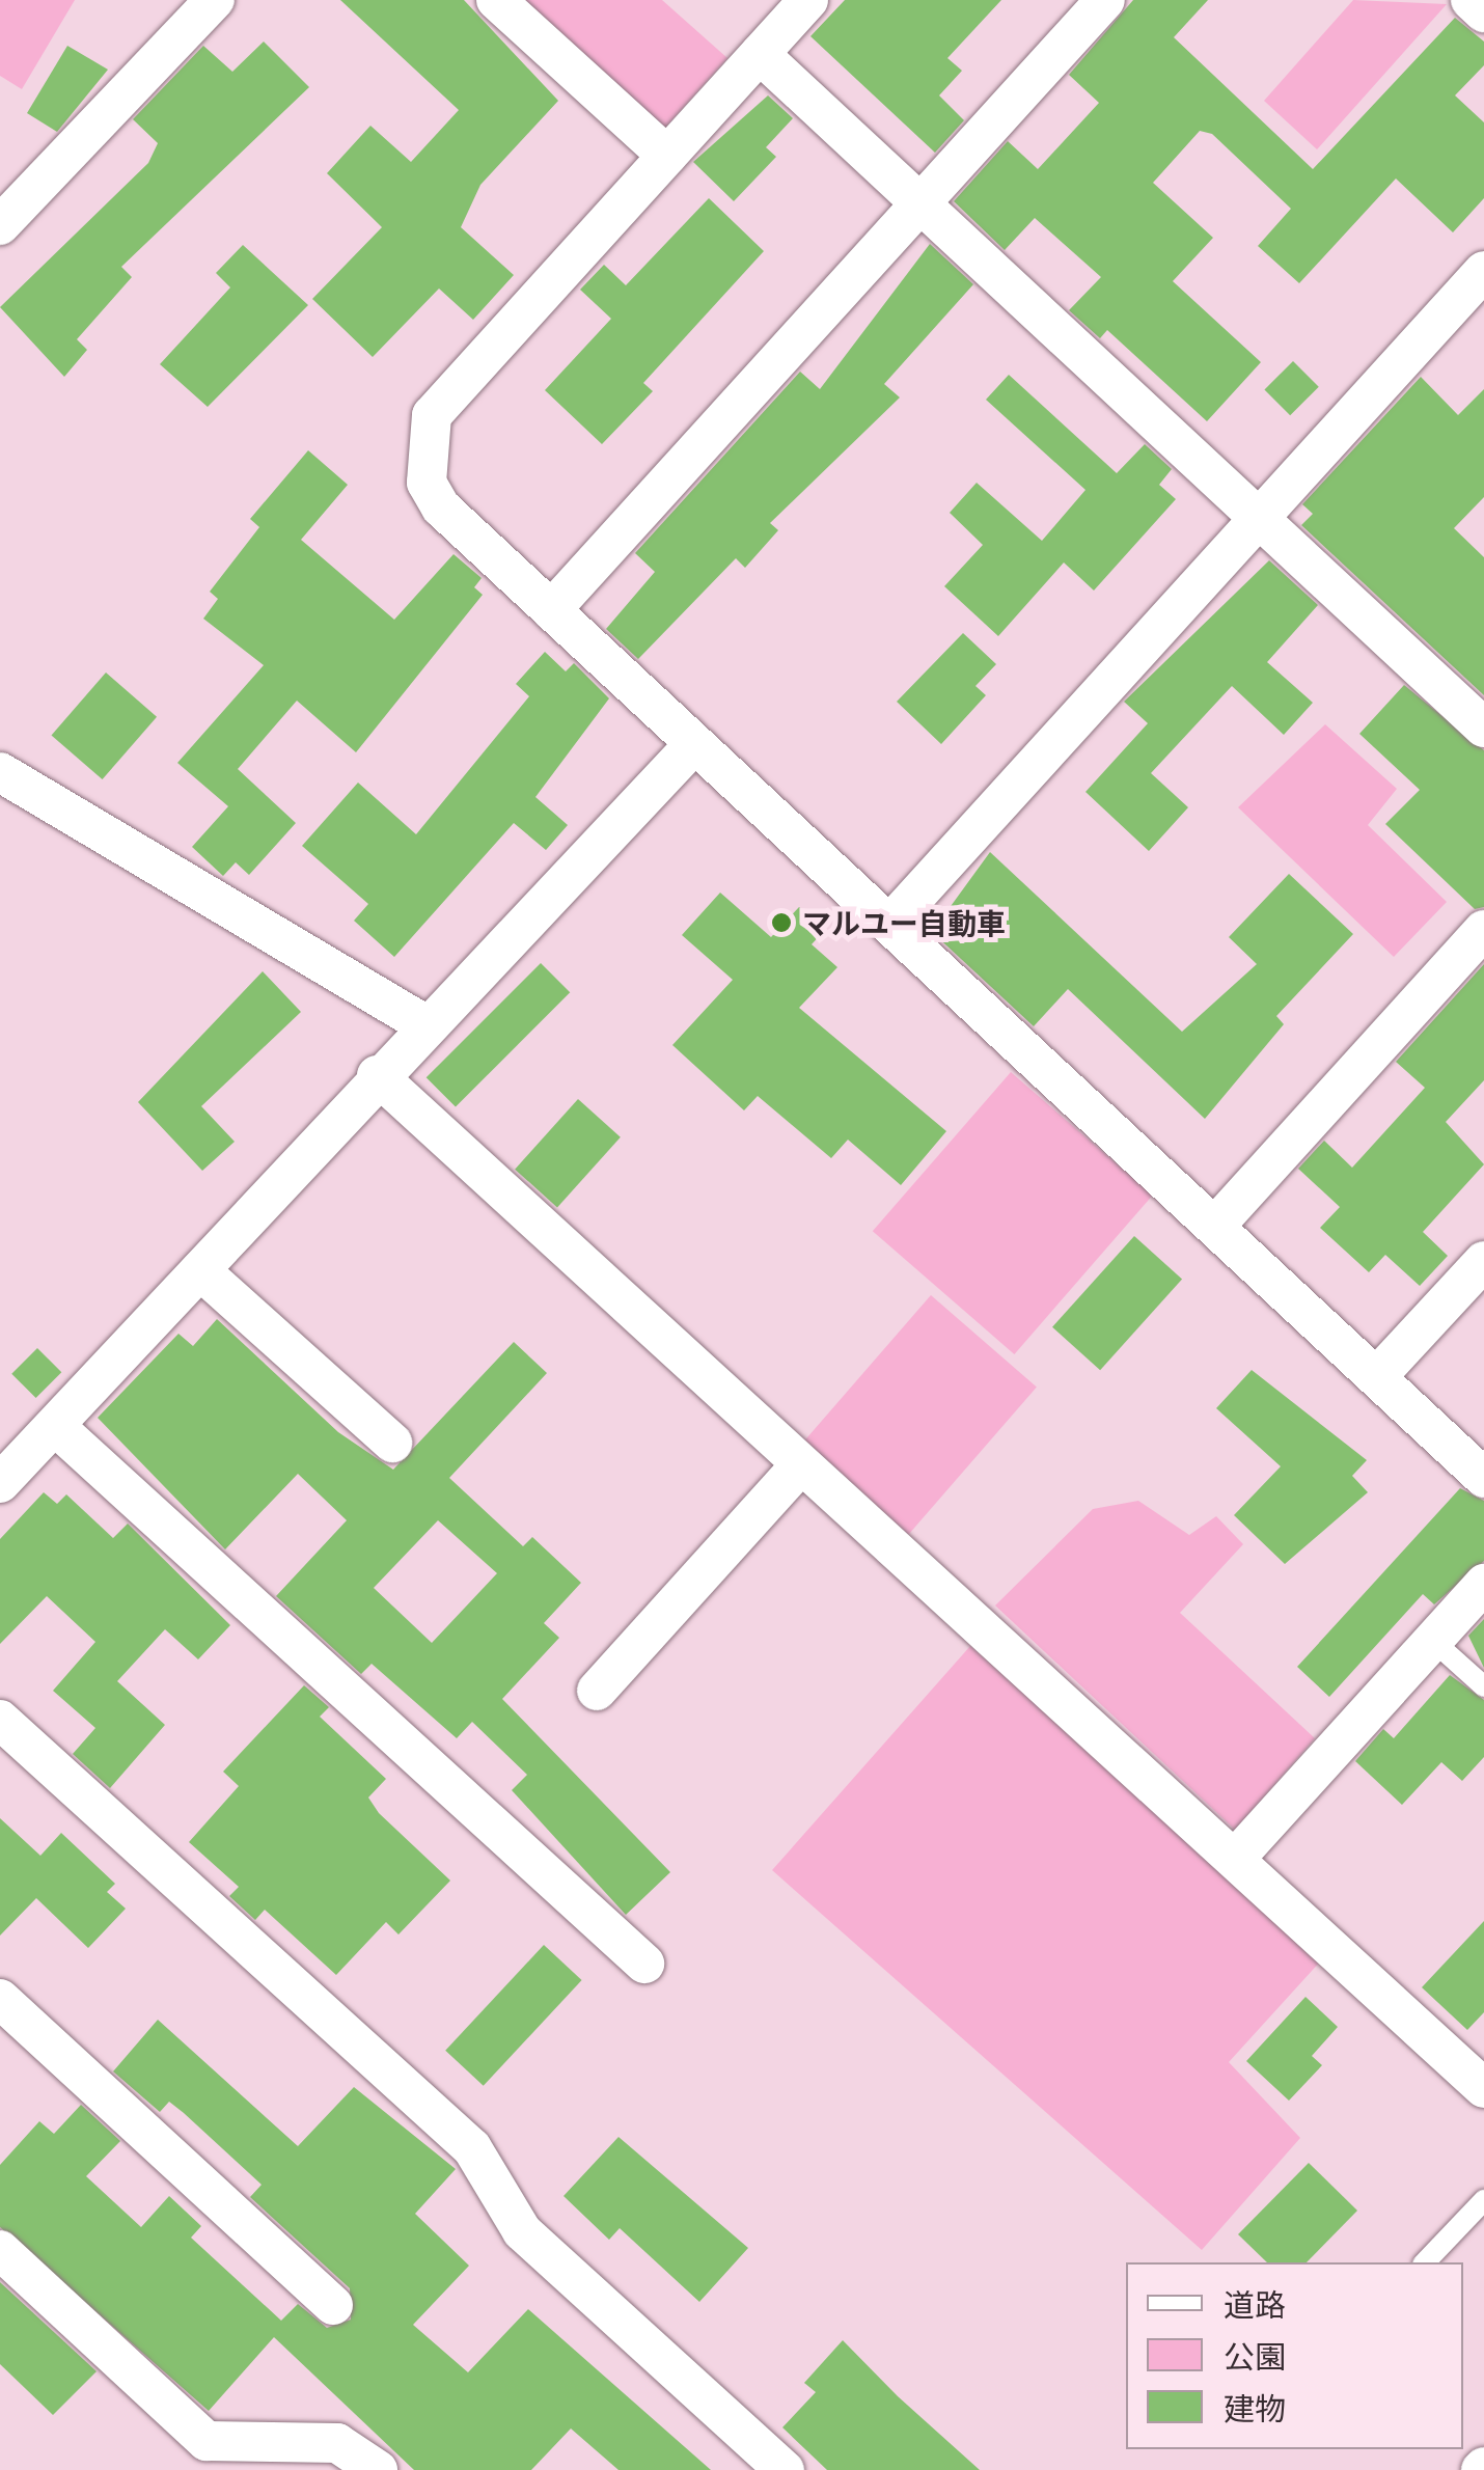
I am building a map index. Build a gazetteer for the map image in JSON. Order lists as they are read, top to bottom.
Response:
{
  "places": ["マルユー自動車"],
  "legend": ["道路", "公園", "建物"]
}
